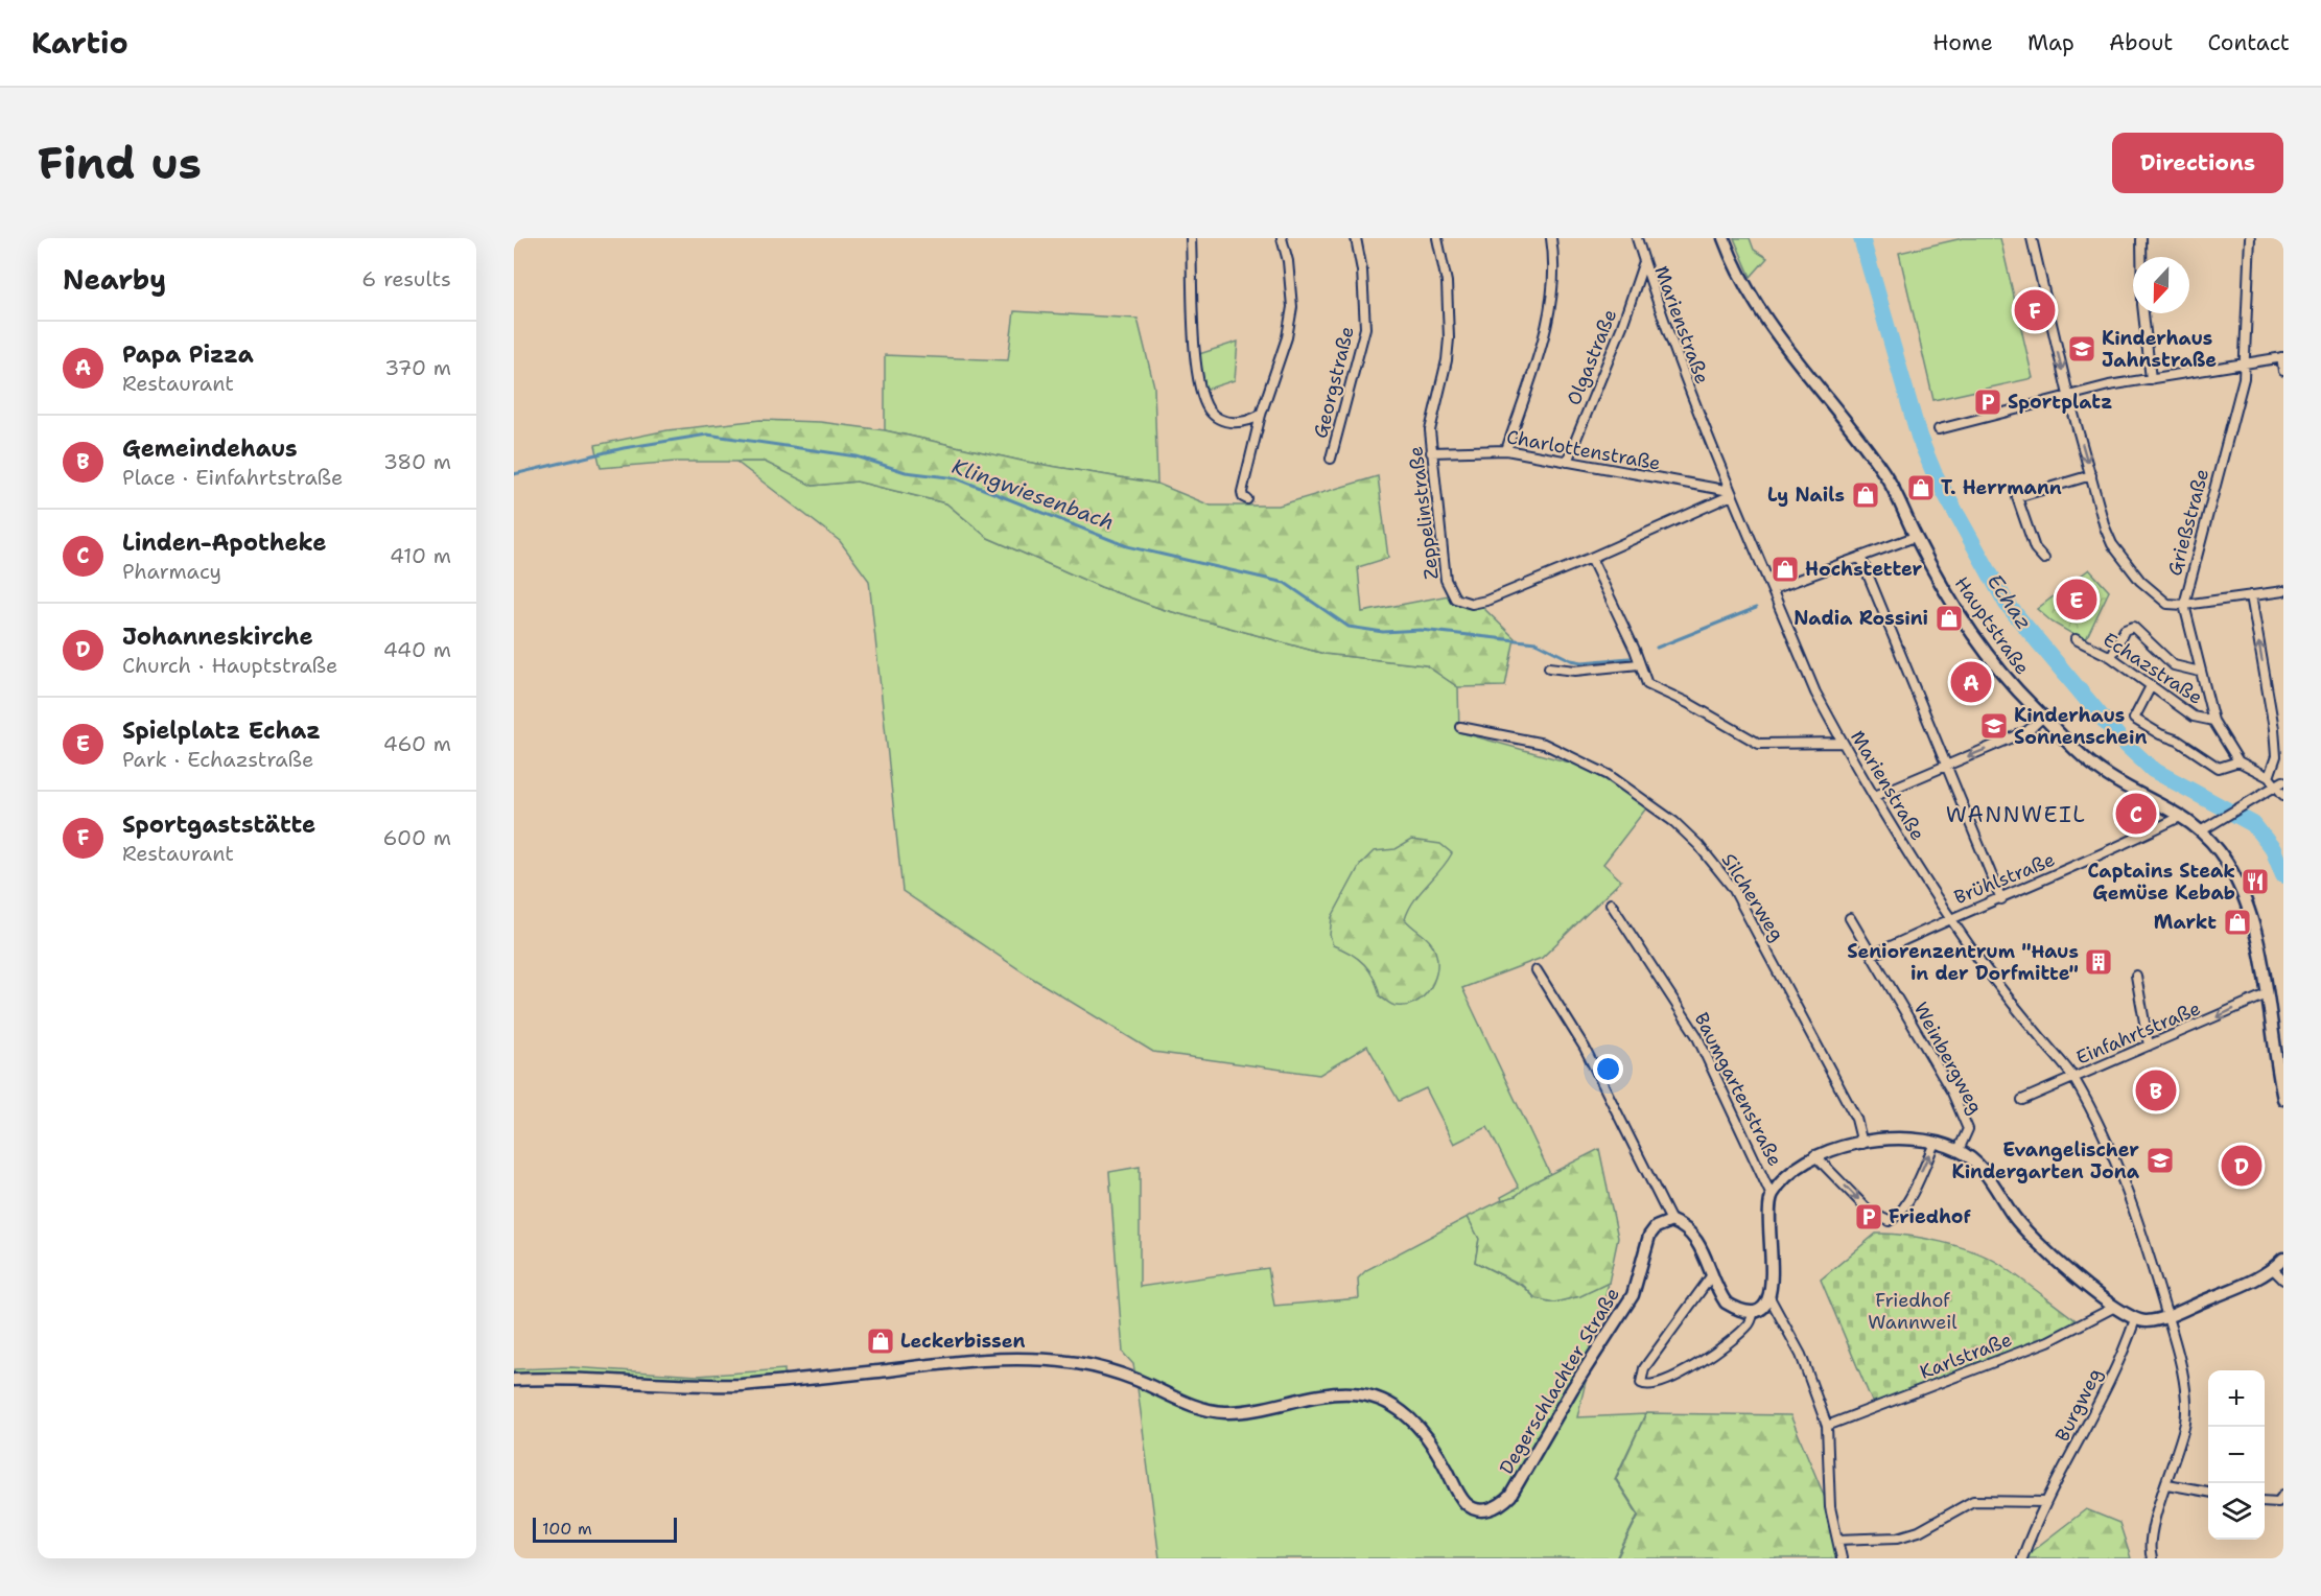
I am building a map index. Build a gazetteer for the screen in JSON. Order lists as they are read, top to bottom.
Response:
{
  "streets": {
    "street": [
      "Marienstraße",
      "Olgastraße",
      "Georgstraße",
      "Charlottenstraße",
      "Zeppelinstraße",
      "Grießstraße",
      "Hauptstraße",
      "Echazstraße",
      "Brühlstraße",
      "Silcherweg",
      "Einfahrtstraße",
      "Weinbergweg",
      "Baumgartenstraße",
      "Karlstraße",
      "Degerschlachter Straße",
      "Burgweg"
    ]
  },
  "crossings": [
    ["Marienstraße", "Olgastraße"],
    ["Marienstraße", "Charlottenstraße"],
    ["Marienstraße", "Zeppelinstraße"],
    ["Marienstraße", "Brühlstraße"],
    ["Marienstraße", "Einfahrtstraße"],
    ["Olgastraße", "Charlottenstraße"],
    ["Charlottenstraße", "Zeppelinstraße"],
    ["Grießstraße", "Echazstraße"],
    ["Hauptstraße", "Brühlstraße"],
    ["Hauptstraße", "Einfahrtstraße"],
    ["Brühlstraße", "Weinbergweg"]
  ],
  "one_way": ["Einfahrtstraße"],
  "districts": ["WANNWEIL"],
  "water": ["Klingwiesenbach", "Echaz"],
  "parks": ["Friedhof Wannweil"],
  "places": {
    "school or university": ["Kinderhaus Jahnstraße", "Kinderhaus Sonnenschein", "Evangelischer Kindergarten Jona"],
    "parking": ["Sportplatz", "Friedhof"],
    "shop": [
      "T. Herrmann",
      "Ly Nails",
      "Hochstetter",
      "Nadia Rossini",
      "Markt",
      "Leckerbissen"
    ],
    "restaurant": ["Captains Steak Gemüse Kebab"],
    "building": ["Seniorenzentrum \"Haus in der Dorfmitte\""]
  },
  "scale_bar": "100 m",
  "north": "bottom",
  "page": {
    "header": "Kartio",
    "nav": [
      "Home",
      "Map",
      "About",
      "Contact"
    ],
    "buttons": "Directions",
    "title": "Find us",
    "heading": ["Nearby", "6 results"],
    "pins": [
      "F",
      "E",
      "A",
      "C",
      "B",
      "D"
    ],
    "list": [
      {
        "mark": "A",
        "name": "Papa Pizza",
        "note": "Restaurant",
        "value": "370 m"
      },
      {
        "mark": "B",
        "name": "Gemeindehaus",
        "note": "Place · Einfahrtstraße",
        "value": "380 m"
      },
      {
        "mark": "C",
        "name": "Linden-Apotheke",
        "note": "Pharmacy",
        "value": "410 m"
      },
      {
        "mark": "D",
        "name": "Johanneskirche",
        "note": "Church · Hauptstraße",
        "value": "440 m"
      },
      {
        "mark": "E",
        "name": "Spielplatz Echaz",
        "note": "Park · Echazstraße",
        "value": "460 m"
      },
      {
        "mark": "F",
        "name": "Sportgaststätte",
        "note": "Restaurant",
        "value": "600 m"
      }
    ],
    "map_buttons": ["+", "−"],
    "scale": "100 m"
  }
}
